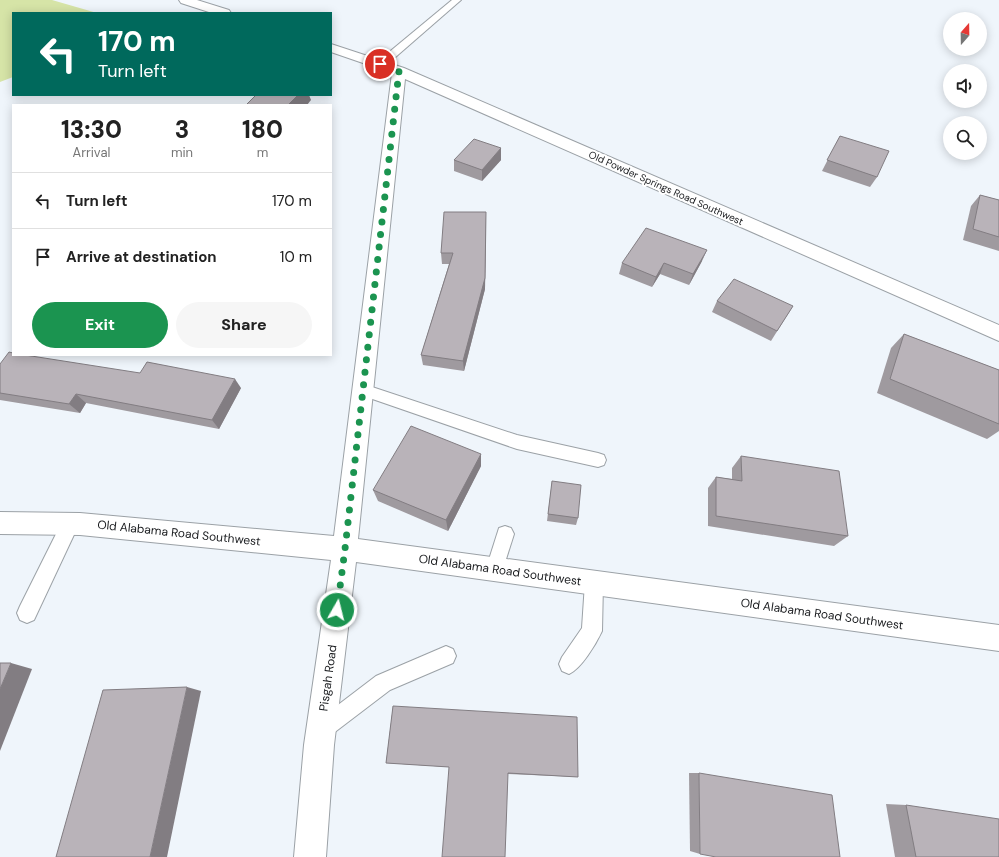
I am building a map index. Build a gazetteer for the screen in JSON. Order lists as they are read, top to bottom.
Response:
{
  "streets": {
    "street": ["Old Powder Springs Road Southwest", "Old Alabama Road Southwest", "Pisgah Road"]
  },
  "crossings": [
    ["Old Powder Springs Road Southwest", "Pisgah Road"],
    ["Old Alabama Road Southwest", "Pisgah Road"]
  ],
  "north": "top",
  "page": {
    "turn": ["170 m", "Turn left"],
    "eta": [
      "13:30",
      "Arrival",
      "3",
      "min",
      "180",
      "m"
    ],
    "list": [
      {
        "name": "Turn left",
        "value": "170 m"
      },
      {
        "name": "Arrive at destination",
        "value": "10 m"
      }
    ],
    "buttons": ["Exit", "Share"]
  }
}
